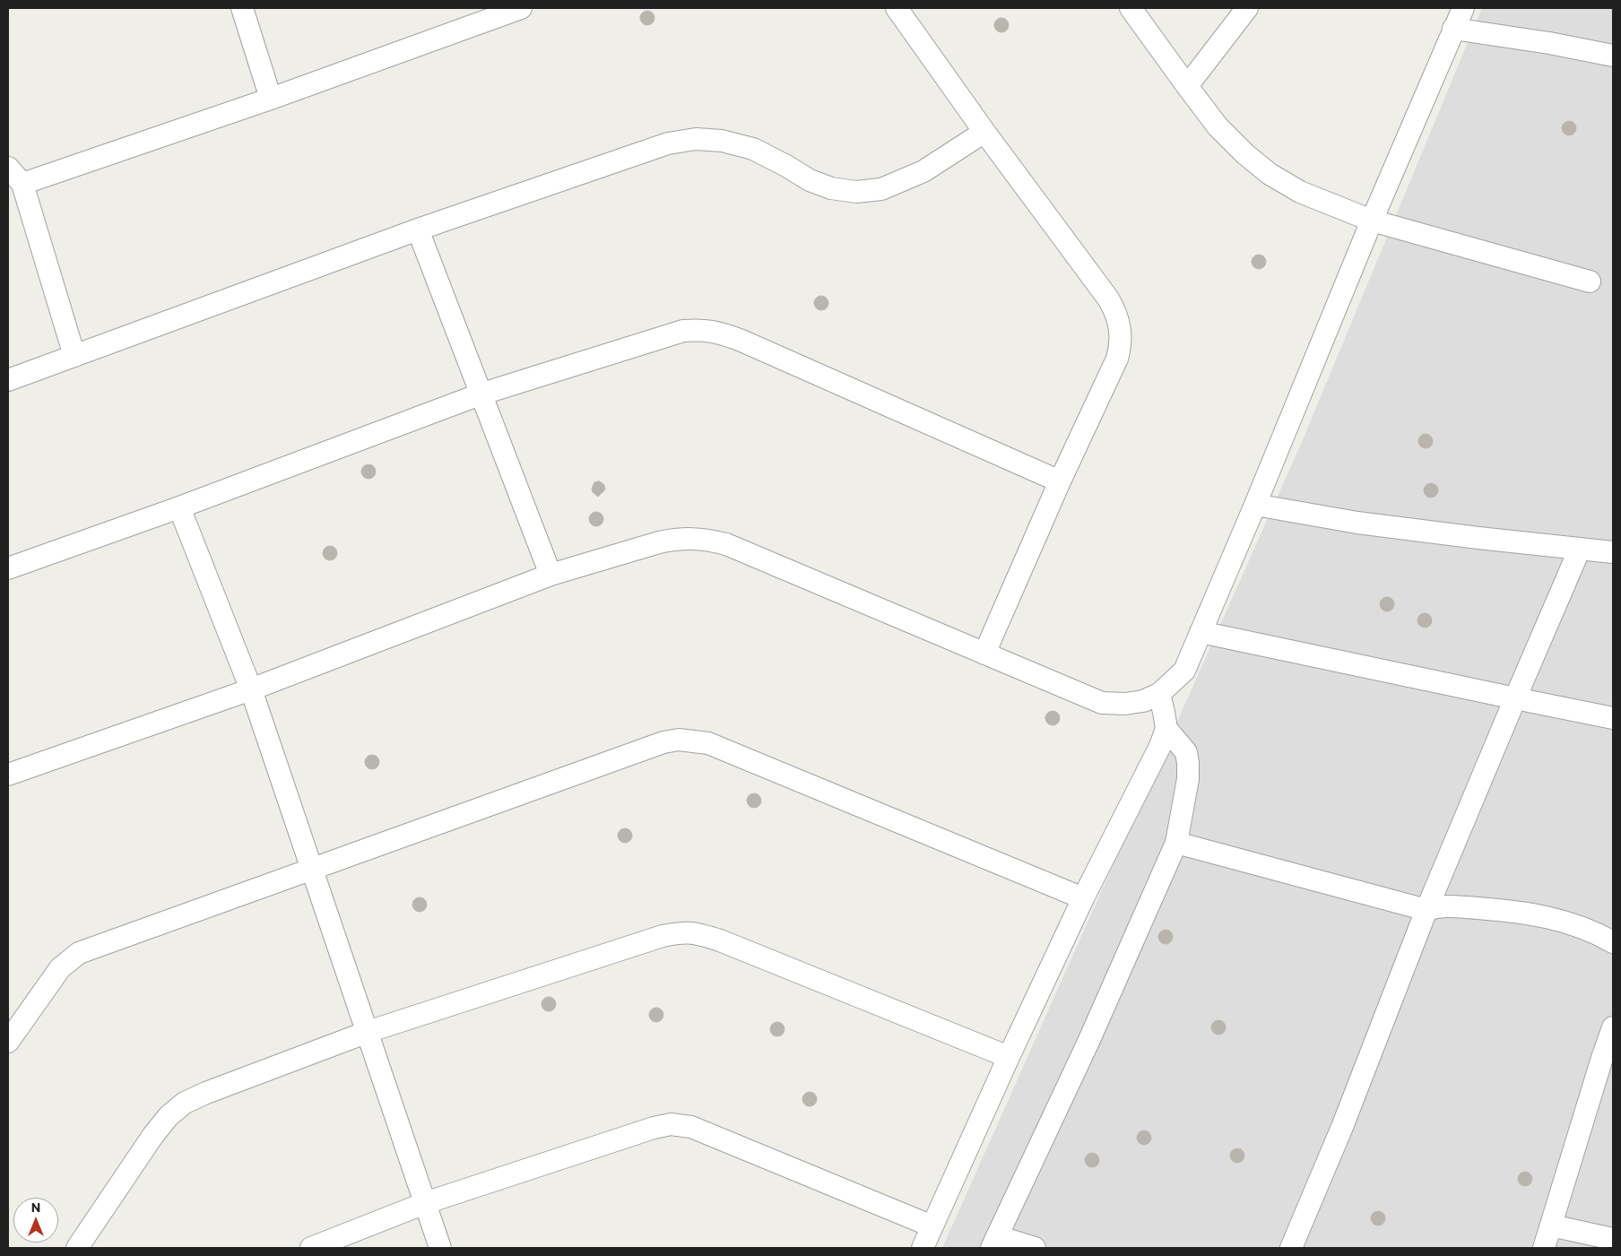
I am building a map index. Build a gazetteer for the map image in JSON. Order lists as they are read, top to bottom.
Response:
{
  "north": "top"
}
